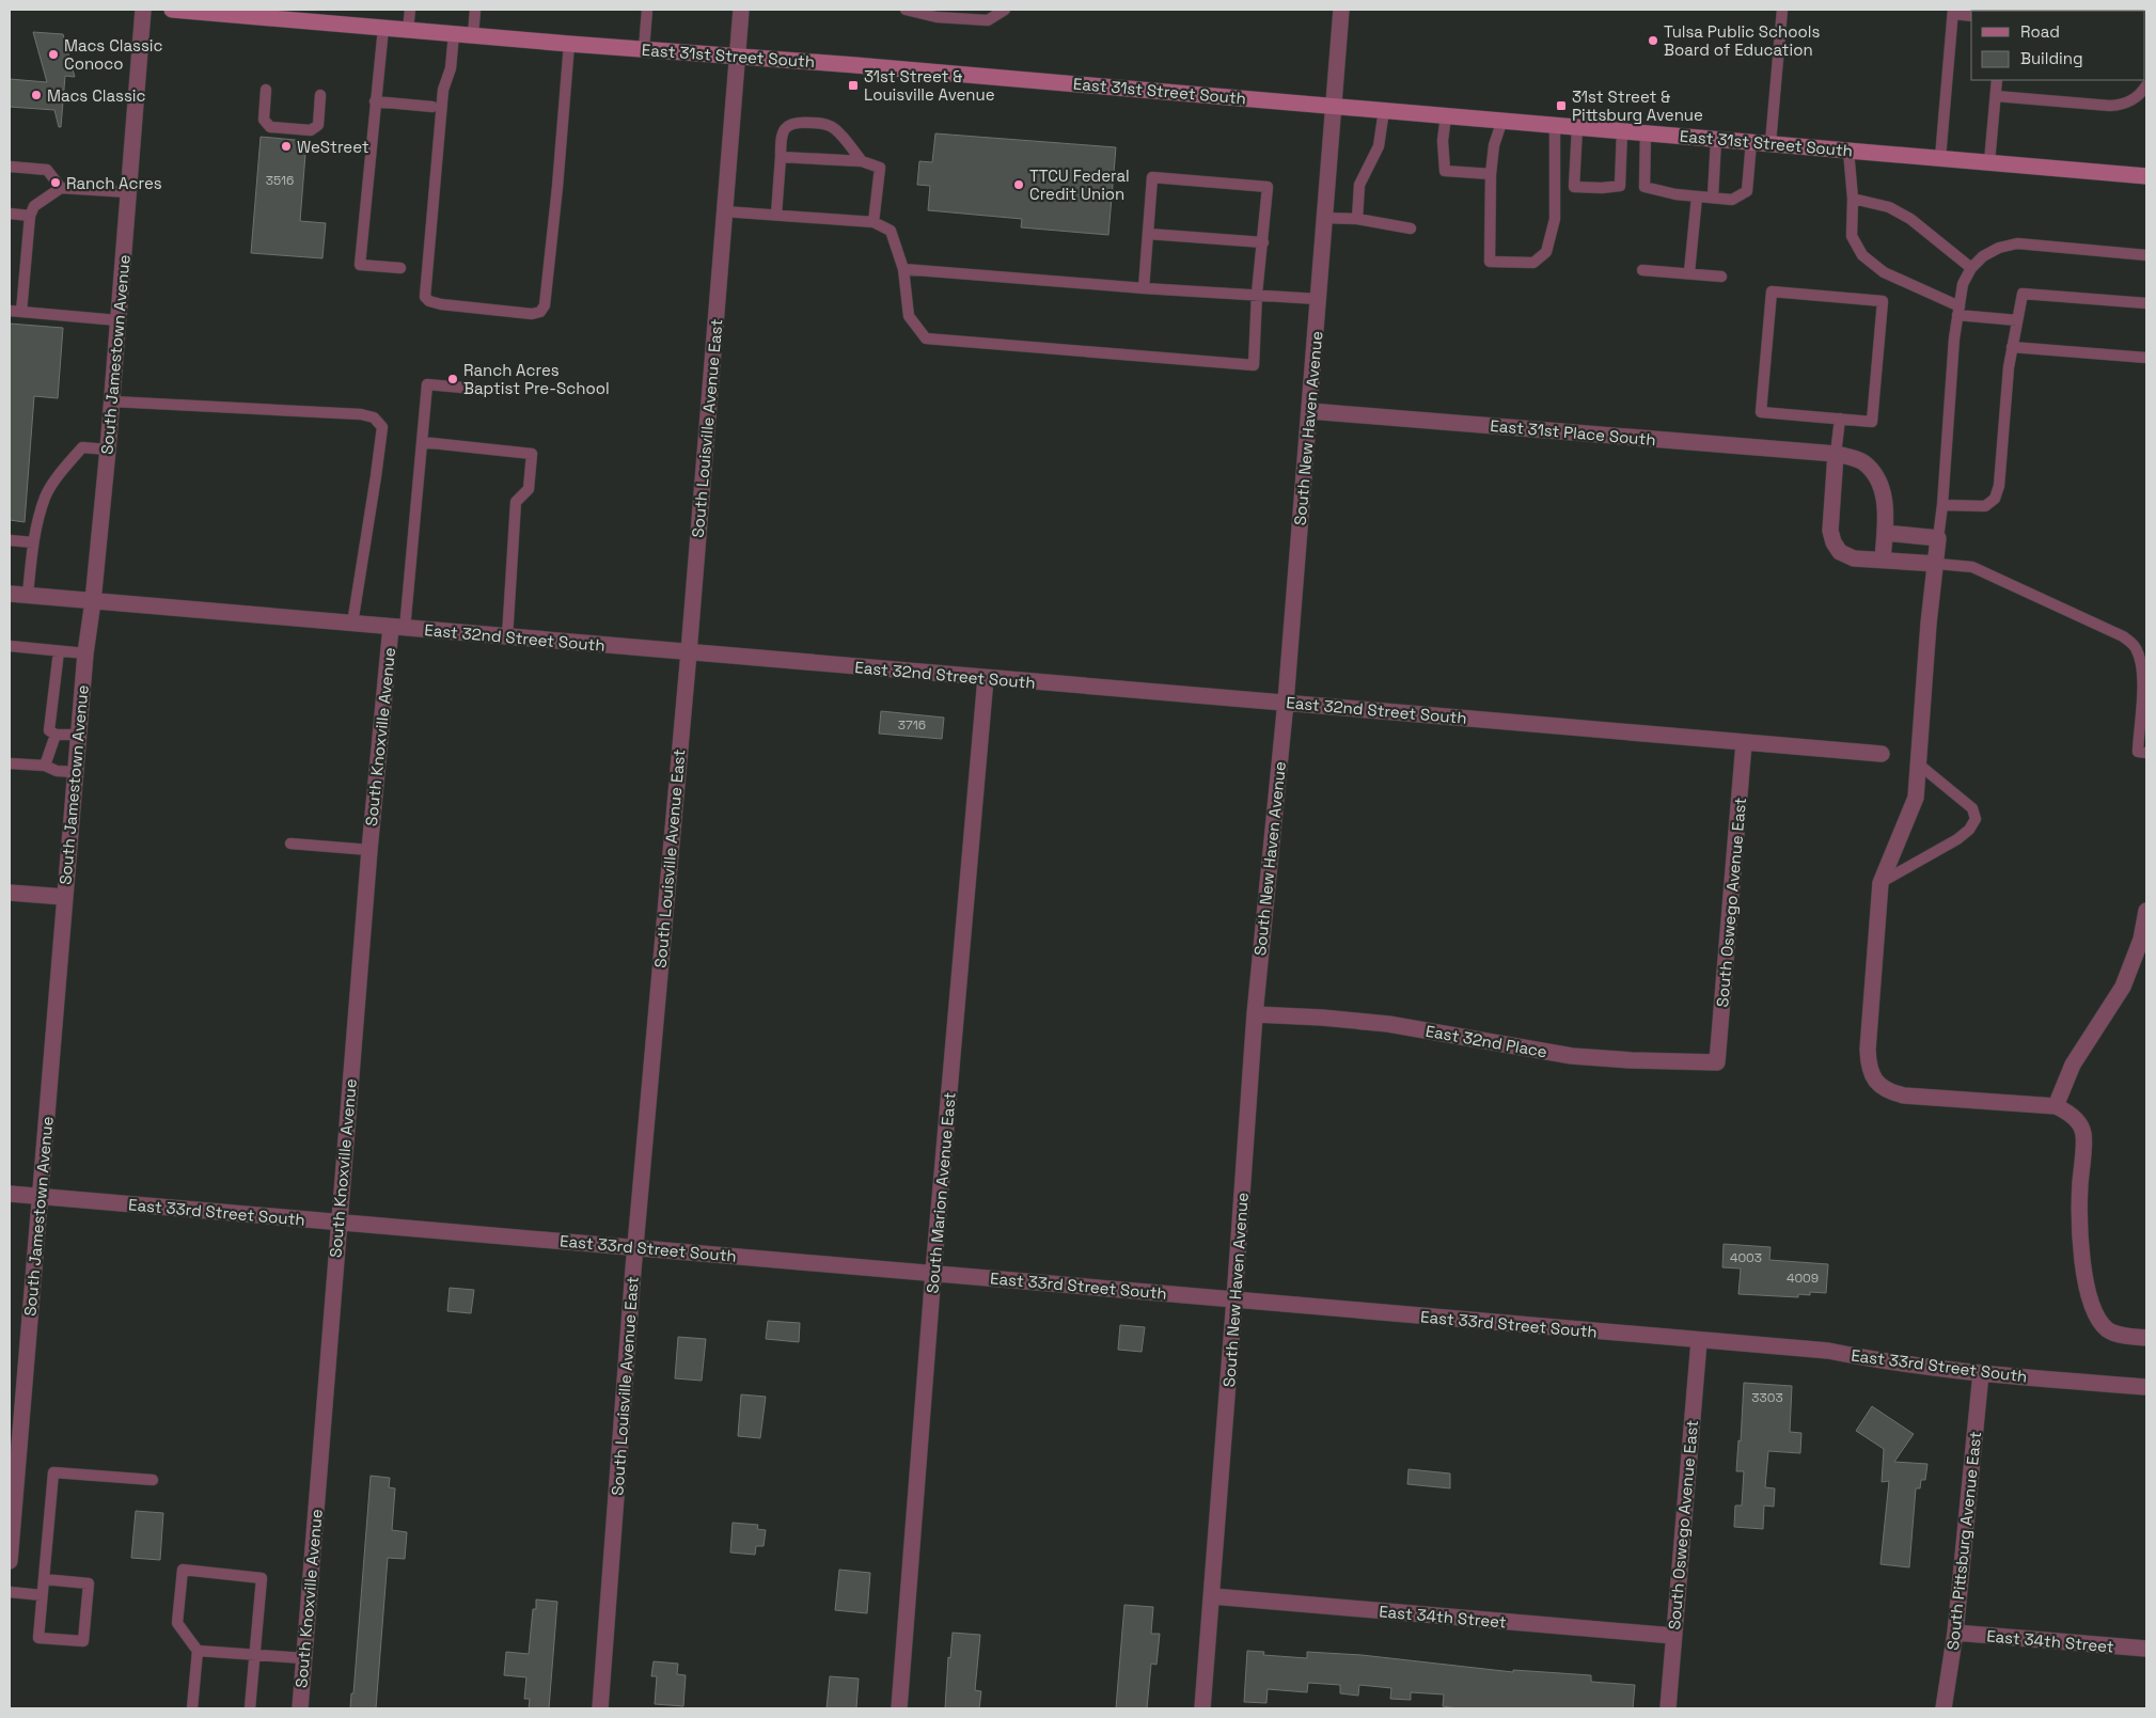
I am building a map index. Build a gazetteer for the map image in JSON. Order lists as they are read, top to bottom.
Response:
{
  "streets": {
    "main road": ["East 31st Street South"],
    "street": [
      "South Jamestown Avenue",
      "South Louisville Avenue East",
      "South New Haven Avenue",
      "East 31st Place South",
      "East 32nd Street South",
      "South Knoxville Avenue",
      "South Oswego Avenue East",
      "East 32nd Place",
      "South Marion Avenue East",
      "East 33rd Street South",
      "South Pittsburg Avenue East",
      "East 34th Street"
    ]
  },
  "crossings": [
    ["East 31st Street South", "South Louisville Avenue East"],
    ["East 31st Street South", "South New Haven Avenue"],
    ["South Jamestown Avenue", "East 32nd Street South"],
    ["South Jamestown Avenue", "East 33rd Street South"],
    ["South Louisville Avenue East", "East 32nd Street South"],
    ["South Louisville Avenue East", "East 33rd Street South"],
    ["South New Haven Avenue", "East 31st Place South"],
    ["South New Haven Avenue", "East 32nd Street South"],
    ["South New Haven Avenue", "East 32nd Place"],
    ["South New Haven Avenue", "East 33rd Street South"],
    ["South New Haven Avenue", "East 34th Street"],
    ["East 32nd Street South", "South Knoxville Avenue"],
    ["East 32nd Street South", "South Oswego Avenue East"],
    ["East 32nd Street South", "South Marion Avenue East"],
    ["South Knoxville Avenue", "East 33rd Street South"],
    ["South Oswego Avenue East", "East 32nd Place"],
    ["South Oswego Avenue East", "East 33rd Street South"],
    ["South Oswego Avenue East", "East 34th Street"],
    ["South Marion Avenue East", "East 33rd Street South"],
    ["East 33rd Street South", "South Pittsburg Avenue East"],
    ["South Pittsburg Avenue East", "East 34th Street"]
  ],
  "places": {
    "other": [
      "Tulsa Public Schools Board of Education",
      "Macs Classic Conoco",
      "Macs Classic",
      "WeStreet",
      "Ranch Acres",
      "TTCU Federal Credit Union",
      "Ranch Acres Baptist Pre-School"
    ],
    "transit": ["31st Street & Louisville Avenue", "31st Street & Pittsburg Avenue"]
  },
  "house_numbers": [
    "3516",
    "3716",
    "4003",
    "4009",
    "3303"
  ],
  "legend": ["Road", "Building"]
}
